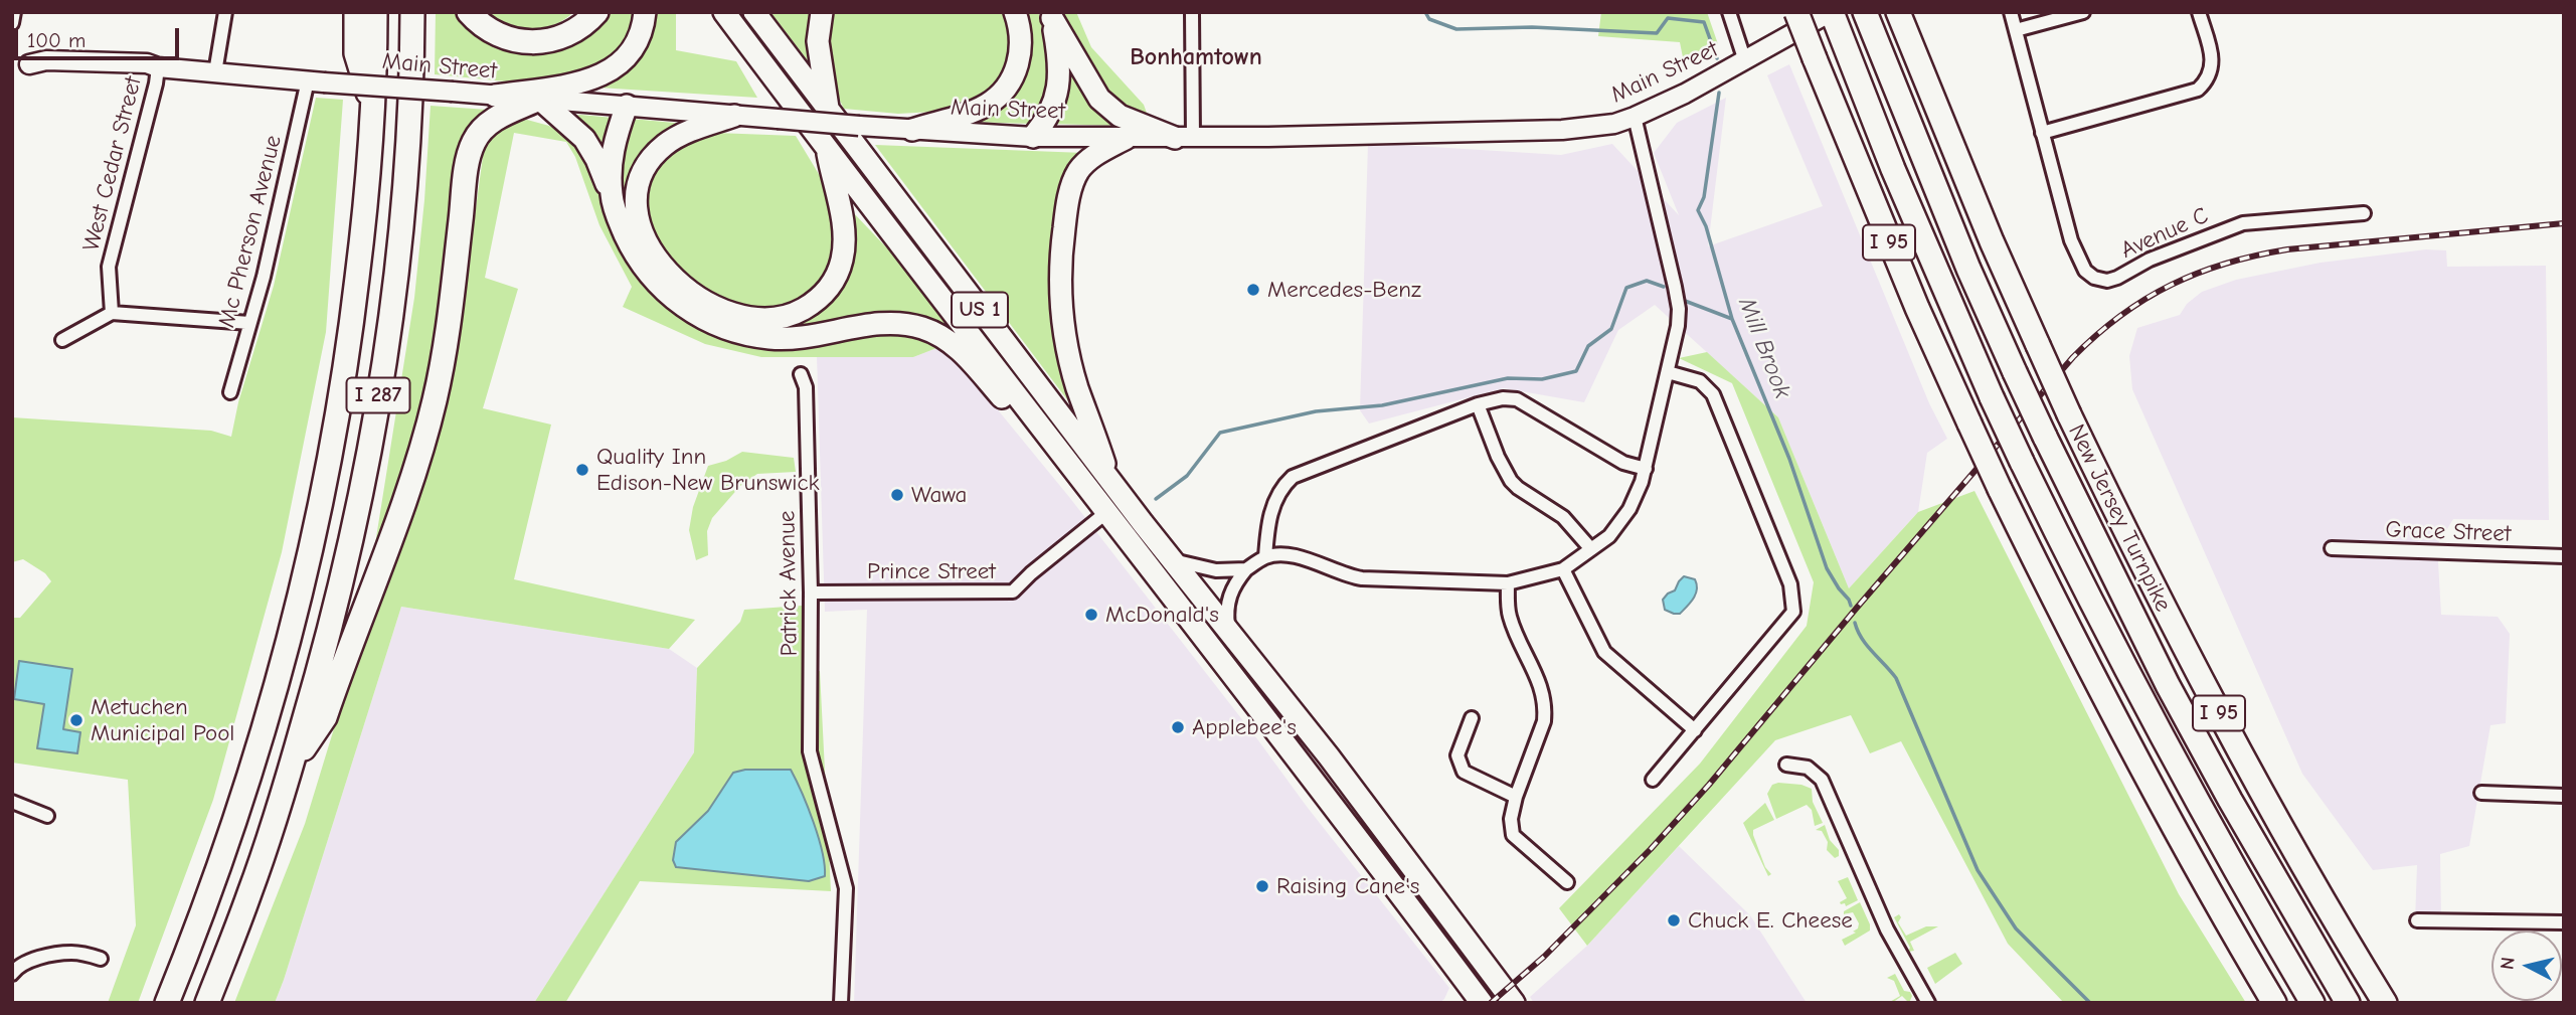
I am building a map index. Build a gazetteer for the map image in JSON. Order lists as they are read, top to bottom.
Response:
{
  "streets": {
    "highway": [
      "I 95",
      "US 1",
      "I 287",
      "New Jersey Turnpike"
    ],
    "main road": ["Main Street"],
    "street": [
      "West Cedar Street",
      "Mc Pherson Avenue",
      "Avenue C",
      "Grace Street",
      "Prince Street",
      "Patrick Avenue"
    ]
  },
  "crossings": [
    ["Main Street", "West Cedar Street"],
    ["Main Street", "Mc Pherson Avenue"],
    ["Main Street", "I 95"],
    ["US 1", "Prince Street"],
    ["Prince Street", "Patrick Avenue"]
  ],
  "districts": ["Bonhamtown"],
  "water": ["Mill Brook"],
  "places": [
    "Mercedes-Benz",
    "Quality Inn Edison-New Brunswick",
    "Wawa",
    "McDonald's",
    "Metuchen Municipal Pool",
    "Applebee's",
    "Raising Cane's",
    "Chuck E. Cheese"
  ],
  "scale_bar": "100 m",
  "north": "left"
}
